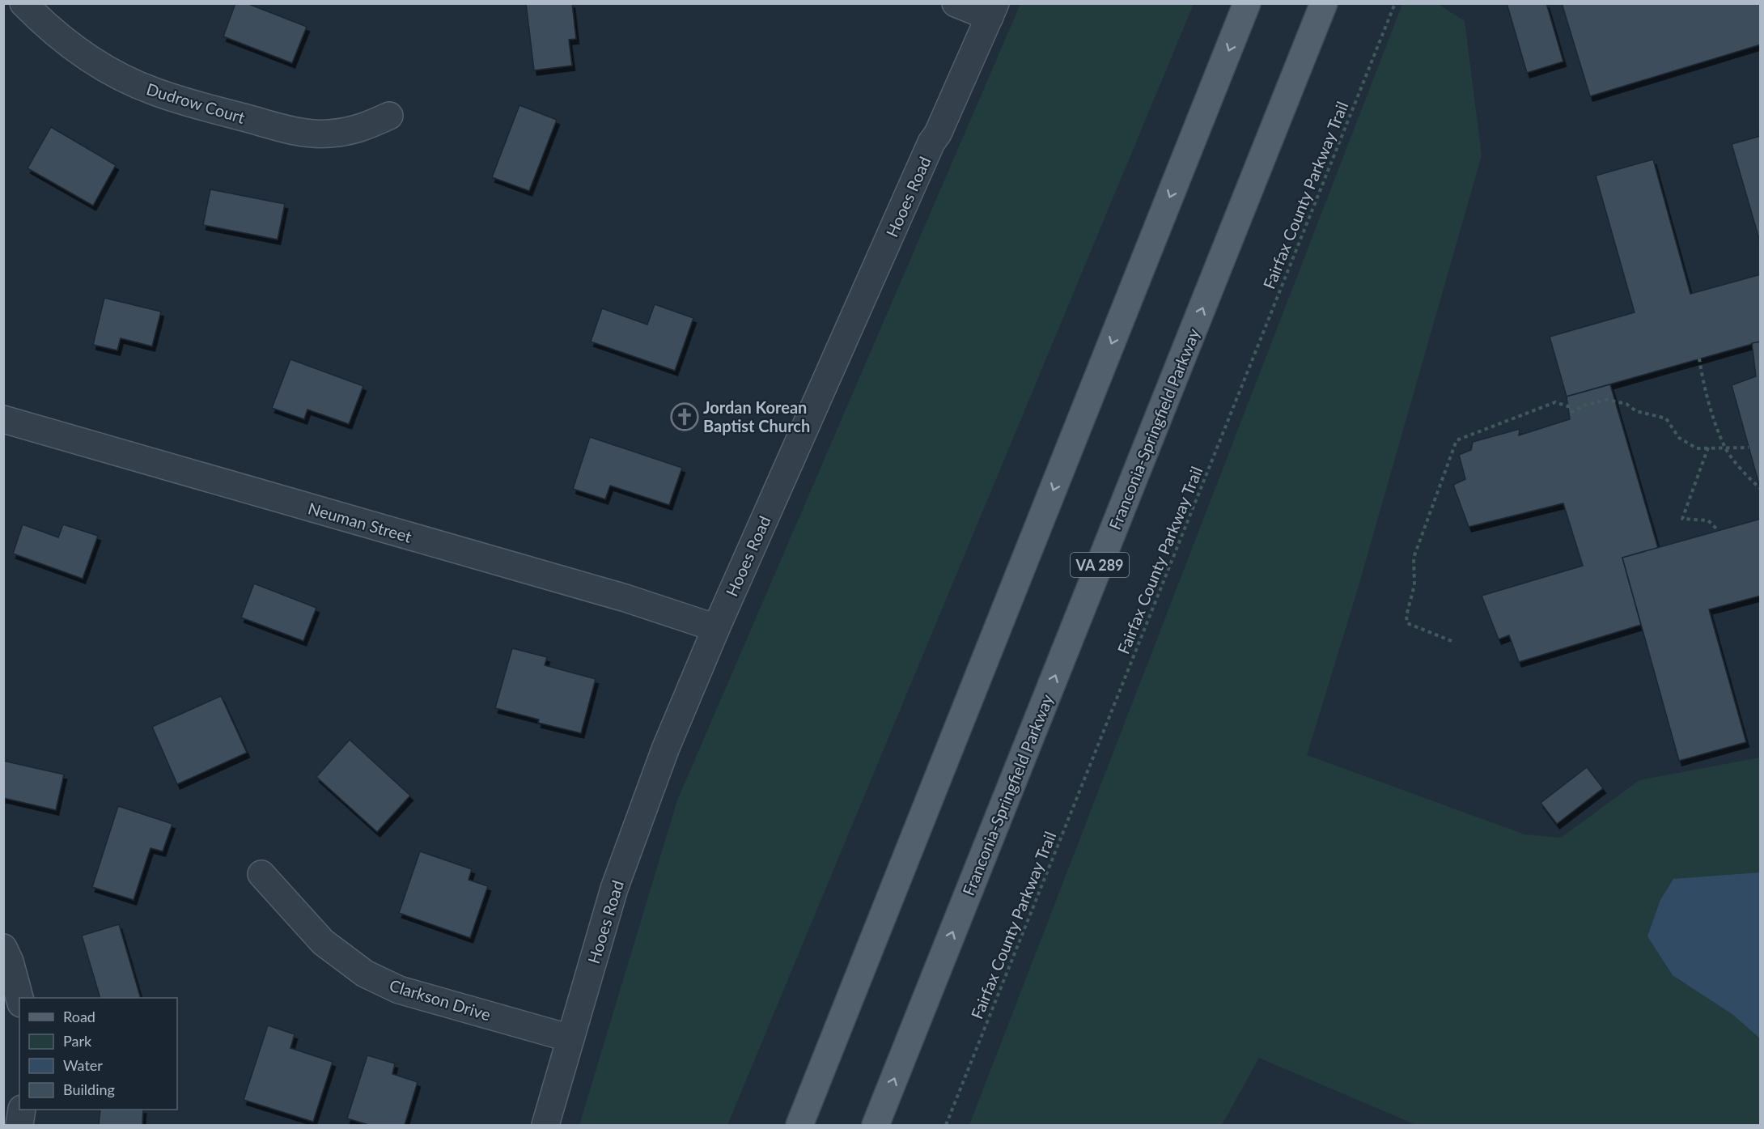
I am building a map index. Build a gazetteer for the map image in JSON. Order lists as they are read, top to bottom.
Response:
{
  "streets": {
    "main road": ["Franconia-Springfield Parkway", "VA 289"],
    "street": [
      "Dudrow Court",
      "Hooes Road",
      "Neuman Street",
      "Clarkson Drive"
    ],
    "path": ["Fairfax County Parkway Trail"]
  },
  "crossings": [
    ["Hooes Road", "Neuman Street"],
    ["Hooes Road", "Clarkson Drive"]
  ],
  "places": {
    "church": ["Jordan Korean Baptist Church"]
  },
  "legend": [
    "Road",
    "Park",
    "Water",
    "Building"
  ]
}
